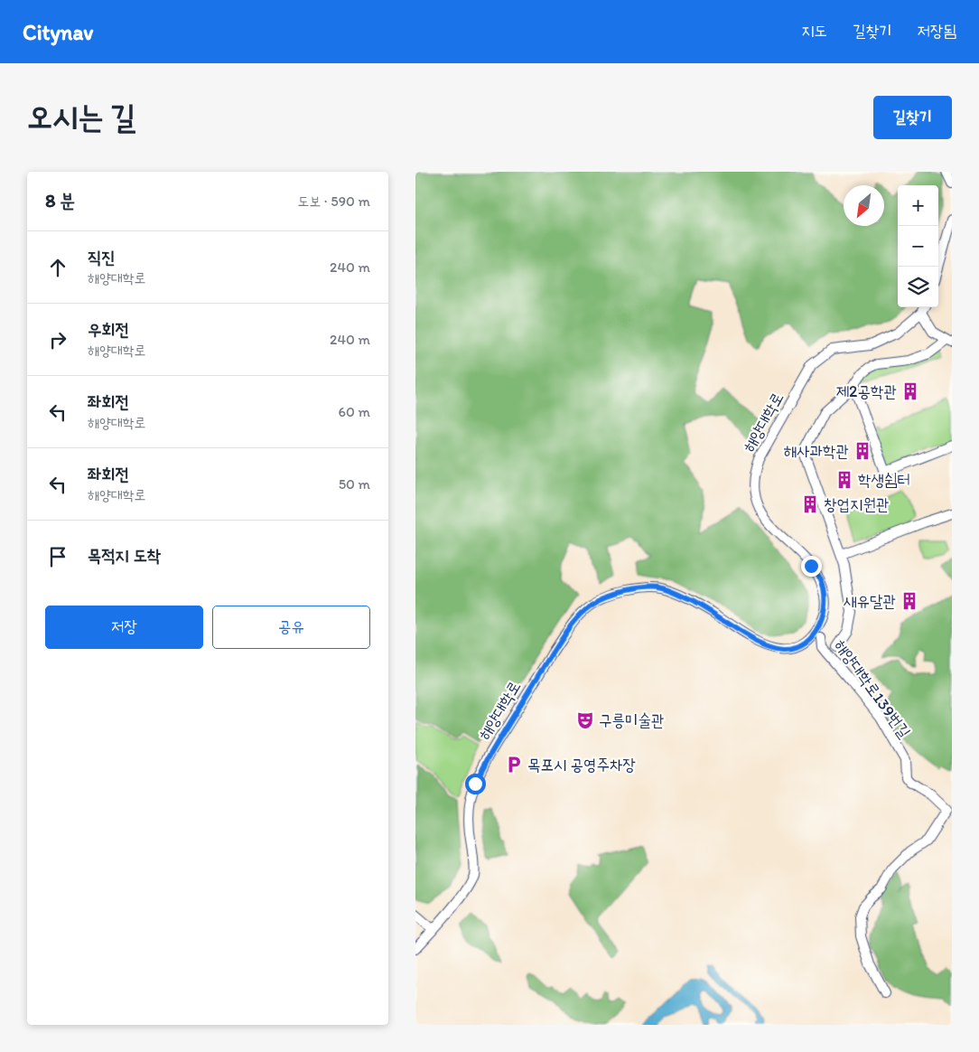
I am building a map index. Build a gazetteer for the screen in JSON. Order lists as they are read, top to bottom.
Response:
{
  "streets": {
    "street": ["해양대학로", "해양대학로139번길"]
  },
  "places": {
    "building": [
      "제2공학관",
      "해사과학관",
      "학생쉼터",
      "창업지원관",
      "새유달관"
    ],
    "theatre": ["구릉미술관"],
    "parking": ["목포시 공영주차장"]
  },
  "north": "bottom left",
  "page": {
    "header": "Citynav",
    "nav": ["지도", "길찾기", "저장됨"],
    "buttons": [
      "길찾기",
      ["저장", "공유"]
    ],
    "title": "오시는 길",
    "heading": ["8 분", "도보 · 590 m"],
    "map_buttons": ["+", "−"],
    "list": [
      ["직진", "해양대학로", "240 m"],
      ["우회전", "해양대학로", "240 m"],
      ["좌회전", "해양대학로", "60 m"],
      ["좌회전", "해양대학로", "50 m"],
      "목적지 도착"
    ]
  }
}
